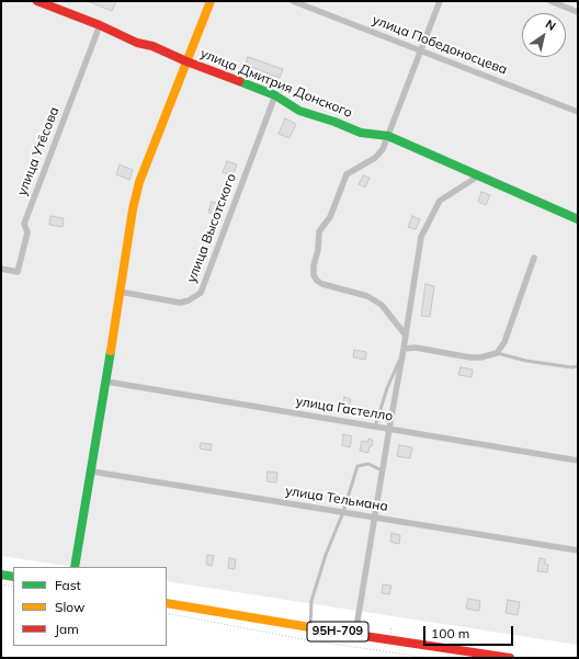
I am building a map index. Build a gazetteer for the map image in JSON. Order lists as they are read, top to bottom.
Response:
{
  "streets": {
    "street": [
      "улица Победоносцева",
      "улица Дмитрия Донского",
      "улица Утёсова",
      "улица Высотского",
      "улица Гастелло",
      "улица Тельмана",
      "95Н-709"
    ]
  },
  "crossings": [
    ["улица Дмитрия Донского", "улица Утёсова"],
    ["улица Дмитрия Донского", "улица Высотского"]
  ],
  "legend": ["Fast", "Slow", "Jam"],
  "scale_bar": "100 m",
  "north": "top right"
}
